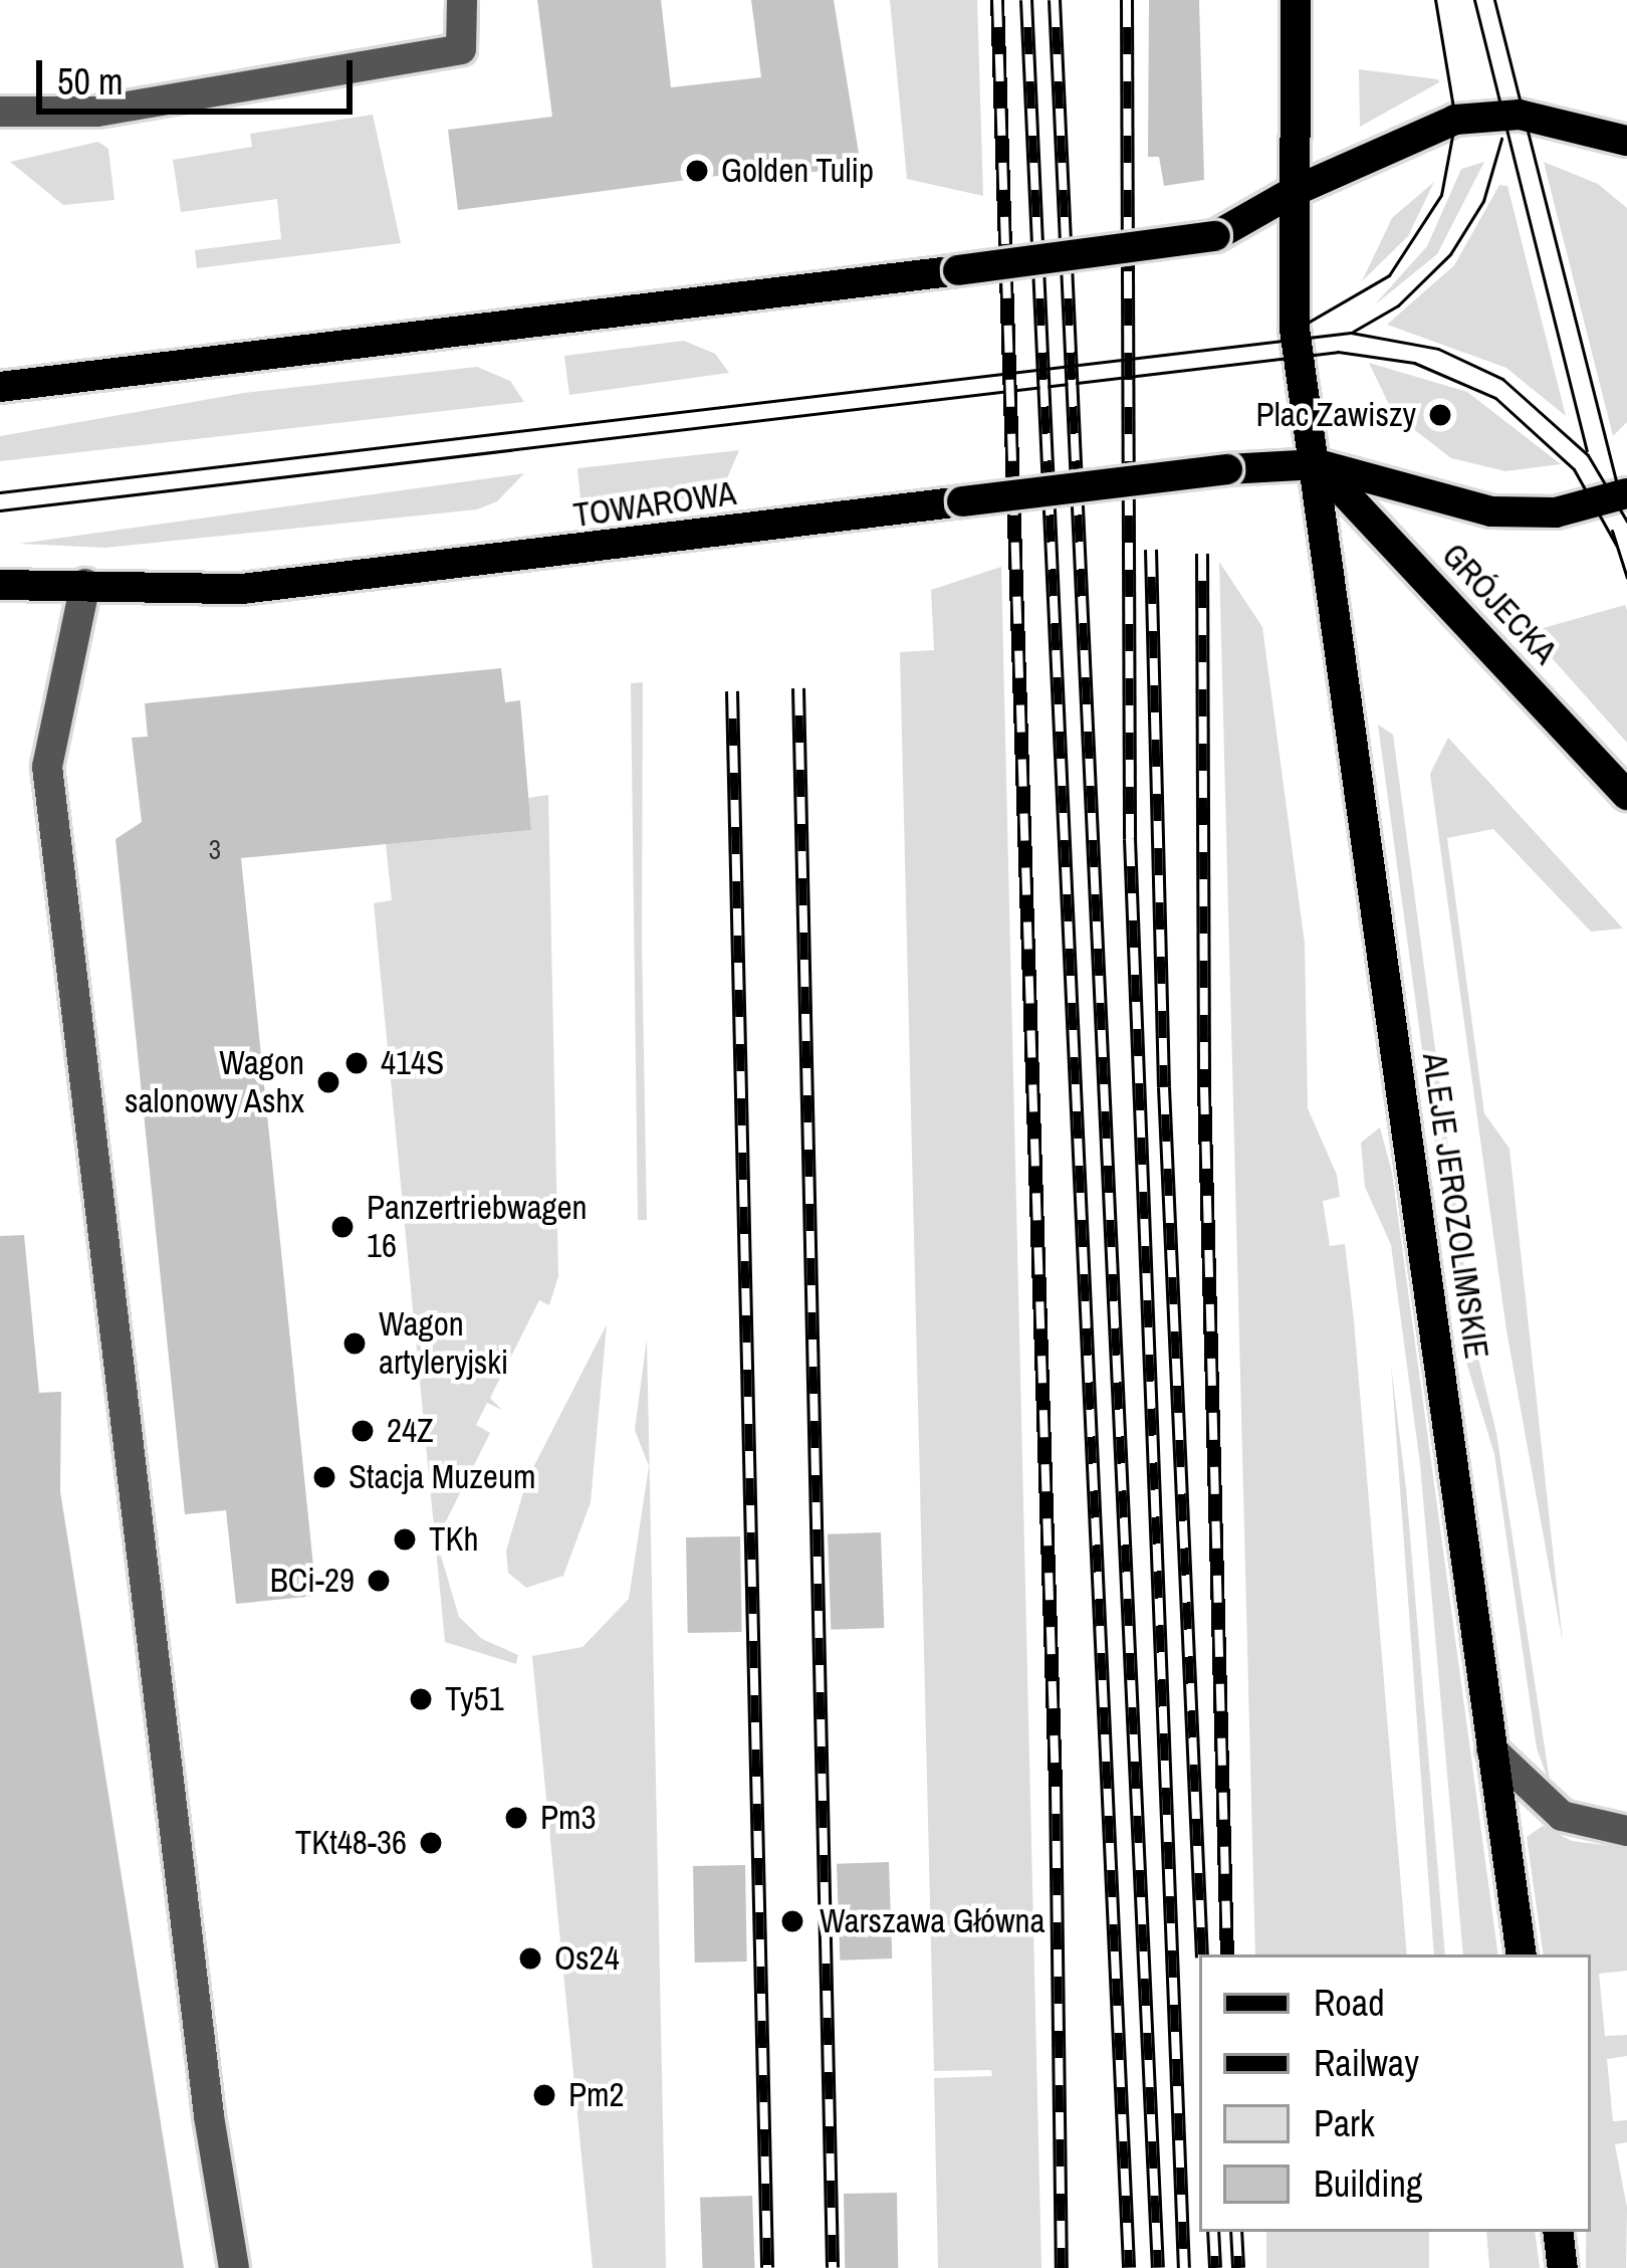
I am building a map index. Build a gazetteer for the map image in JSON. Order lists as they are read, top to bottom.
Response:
{
  "streets": {
    "main road": ["TOWAROWA", "GRÓJECKA", "ALEJE JEROZOLIMSKIE"]
  },
  "crossings": [
    ["TOWAROWA", "GRÓJECKA"],
    ["TOWAROWA", "ALEJE JEROZOLIMSKIE"],
    ["GRÓJECKA", "ALEJE JEROZOLIMSKIE"]
  ],
  "places": [
    "Golden Tulip",
    "Plac Zawiszy",
    "414S",
    "Wagon salonowy Ashx",
    "Panzertriebwagen 16",
    "Wagon artyleryjski",
    "24Z",
    "Stacja Muzeum",
    "TKh",
    "BCi-29",
    "Ty51",
    "Pm3",
    "TKt48-36",
    "Warszawa Główna",
    "Os24",
    "Pm2"
  ],
  "house_numbers": ["3"],
  "legend": [
    "Road",
    "Railway",
    "Park",
    "Building"
  ],
  "scale_bar": "50 m"
}
